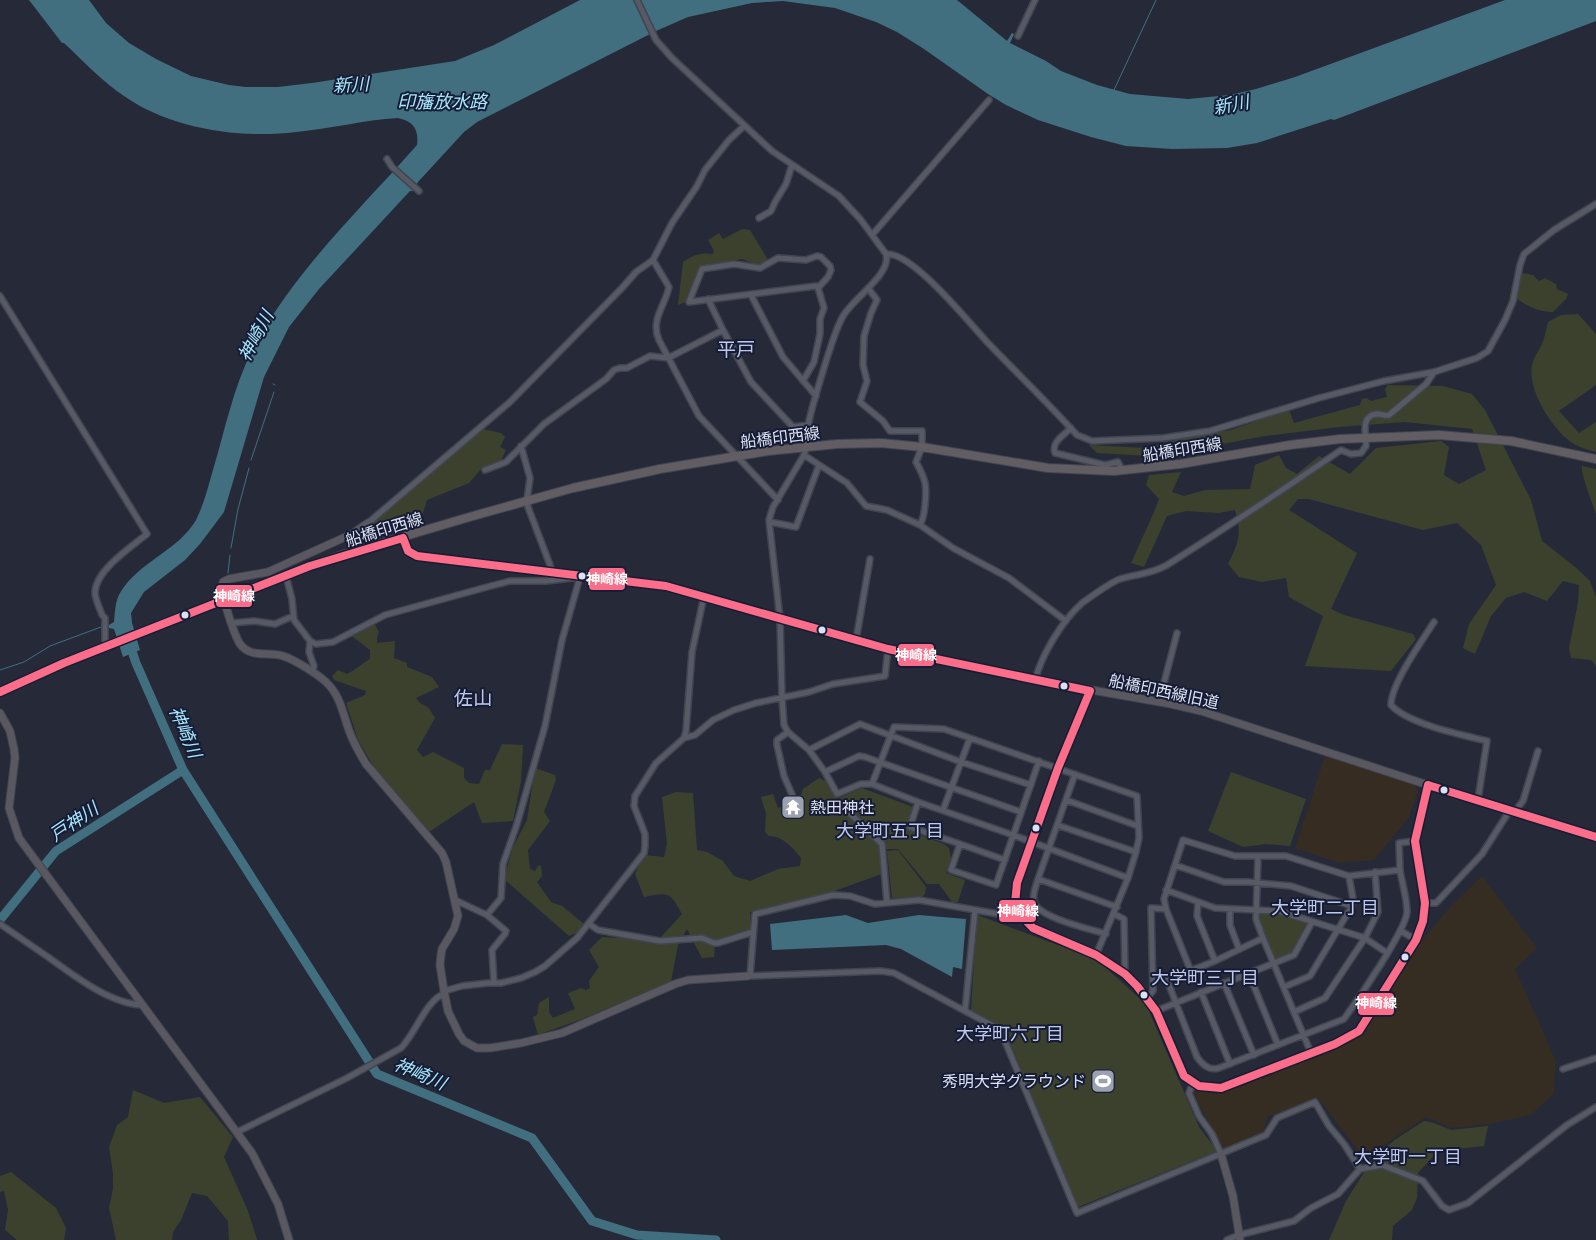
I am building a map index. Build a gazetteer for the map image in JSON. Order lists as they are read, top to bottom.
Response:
{
  "streets": {
    "main road": ["船橋印西線"],
    "street": ["船橋印西線旧道"]
  },
  "crossings": [
    ["船橋印西線", "船橋印西線旧道"]
  ],
  "districts": [
    "平戸",
    "佐山",
    "大学町五丁目",
    "大学町二丁目",
    "大学町三丁目",
    "大学町六丁目",
    "大学町一丁目"
  ],
  "water": [
    "新川",
    "印旛放水路",
    "神崎川",
    "戸神川"
  ],
  "places": {
    "temple": ["熱田神社"],
    "sports": ["秀明大学グラウンド"]
  },
  "lines": ["transit line 神崎線"]
}
